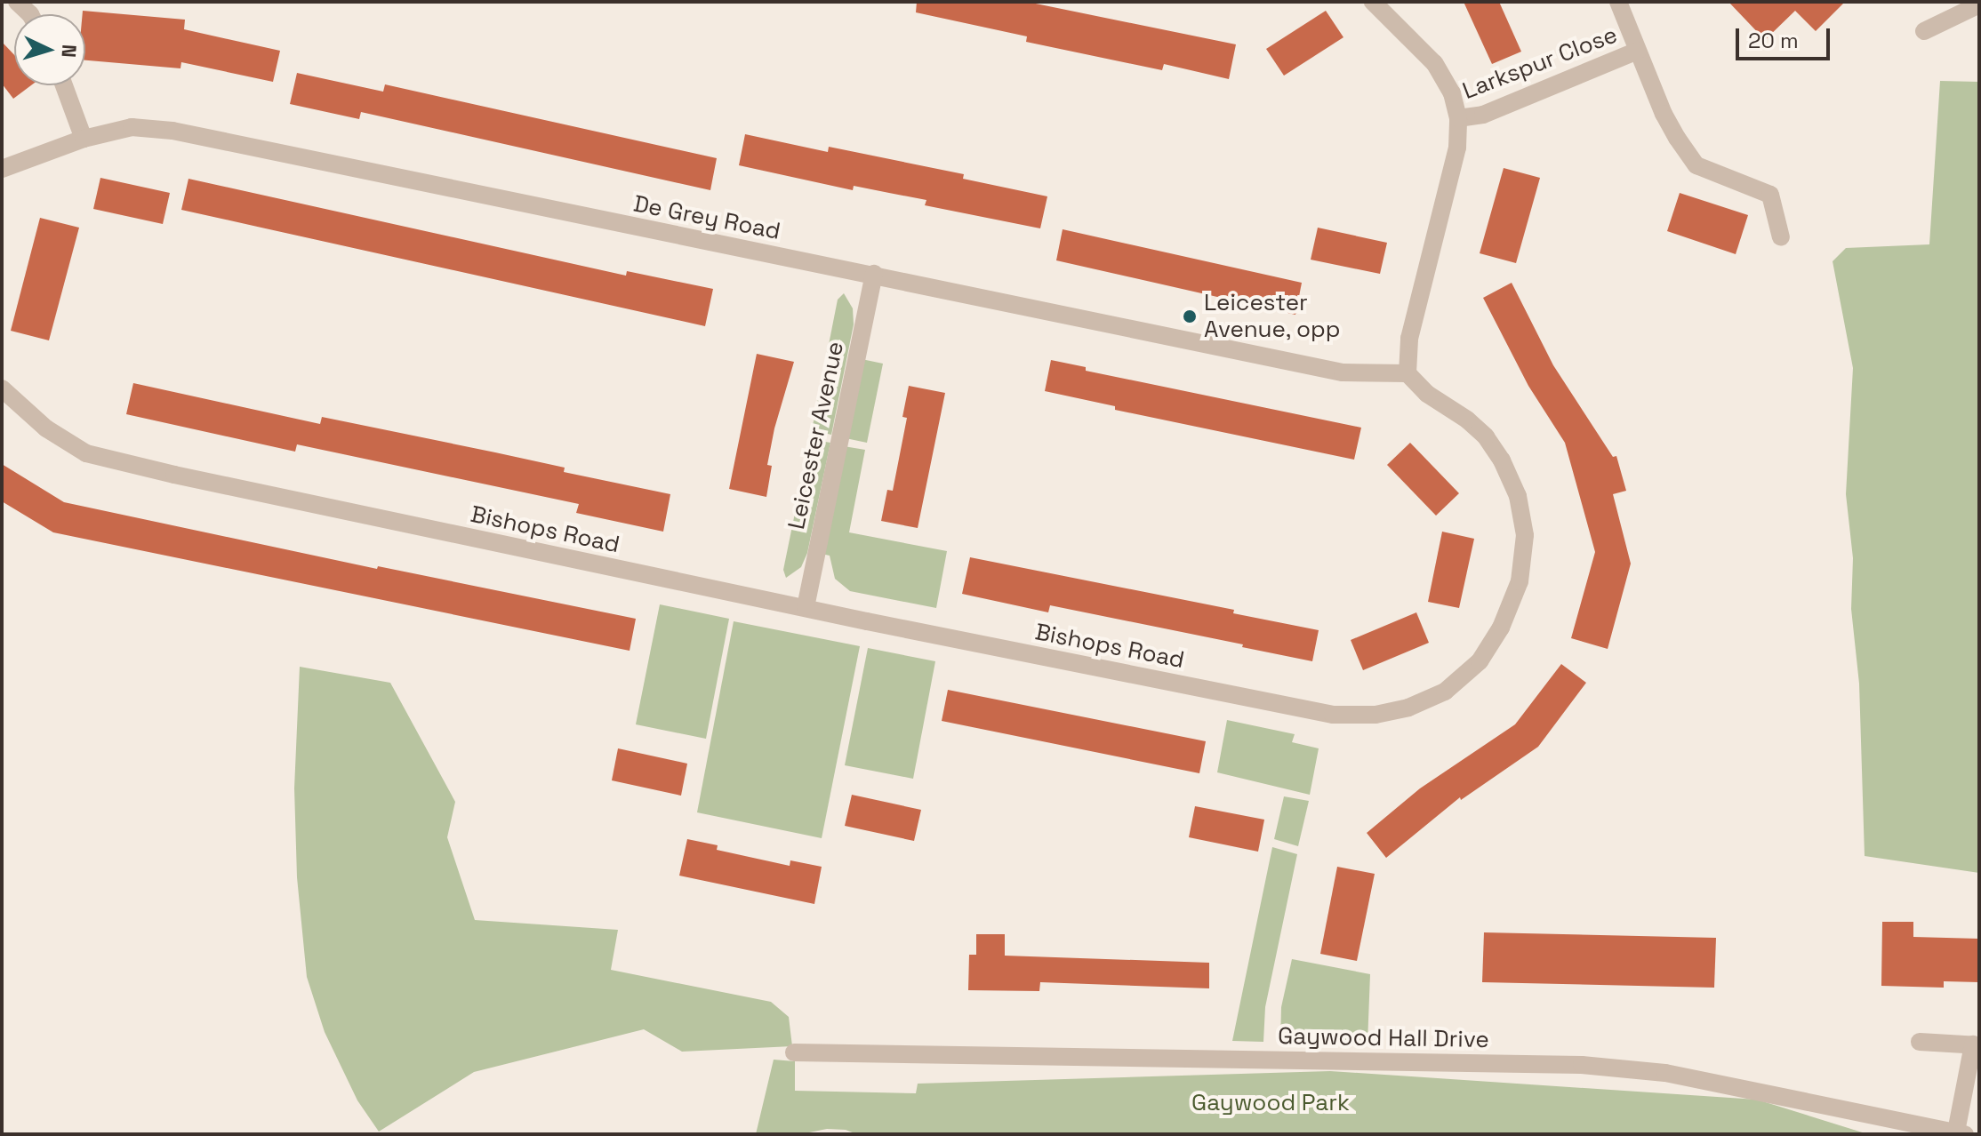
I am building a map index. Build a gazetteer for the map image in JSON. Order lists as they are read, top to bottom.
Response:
{
  "streets": {
    "street": [
      "Larkspur Close",
      "De Grey Road",
      "Leicester Avenue",
      "Bishops Road",
      "Gaywood Hall Drive"
    ]
  },
  "crossings": [
    ["De Grey Road", "Leicester Avenue"],
    ["De Grey Road", "Bishops Road"],
    ["Leicester Avenue", "Bishops Road"]
  ],
  "parks": ["Gaywood Park"],
  "places": ["Leicester Avenue, opp"],
  "scale_bar": "20 m",
  "north": "right"
}
